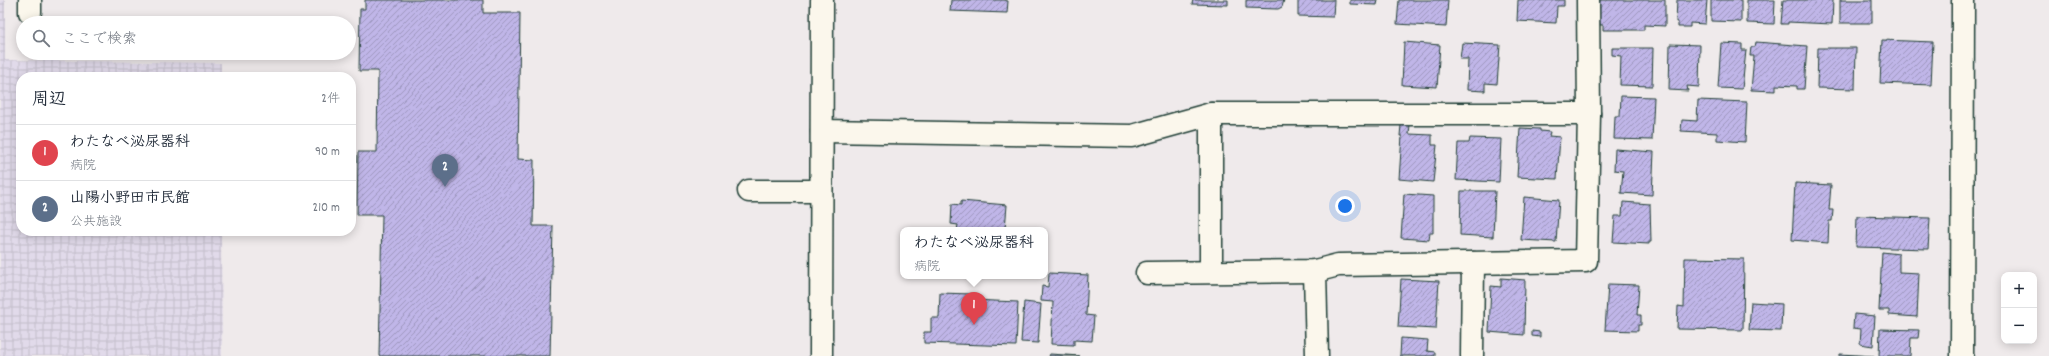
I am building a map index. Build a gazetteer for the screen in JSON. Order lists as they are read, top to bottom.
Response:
{
  "page": {
    "search": "ここで検索",
    "heading": ["周辺", "2件"],
    "list": [
      {
        "mark": "1",
        "name": "わたなべ泌尿器科",
        "note": "病院",
        "value": "90 m"
      },
      {
        "mark": "2",
        "name": "山陽小野田市民館",
        "note": "公共施設",
        "value": "210 m"
      }
    ],
    "pins": ["2", "1"],
    "popup": ["わたなべ泌尿器科", "病院"],
    "map_buttons": ["+", "−"]
  }
}
